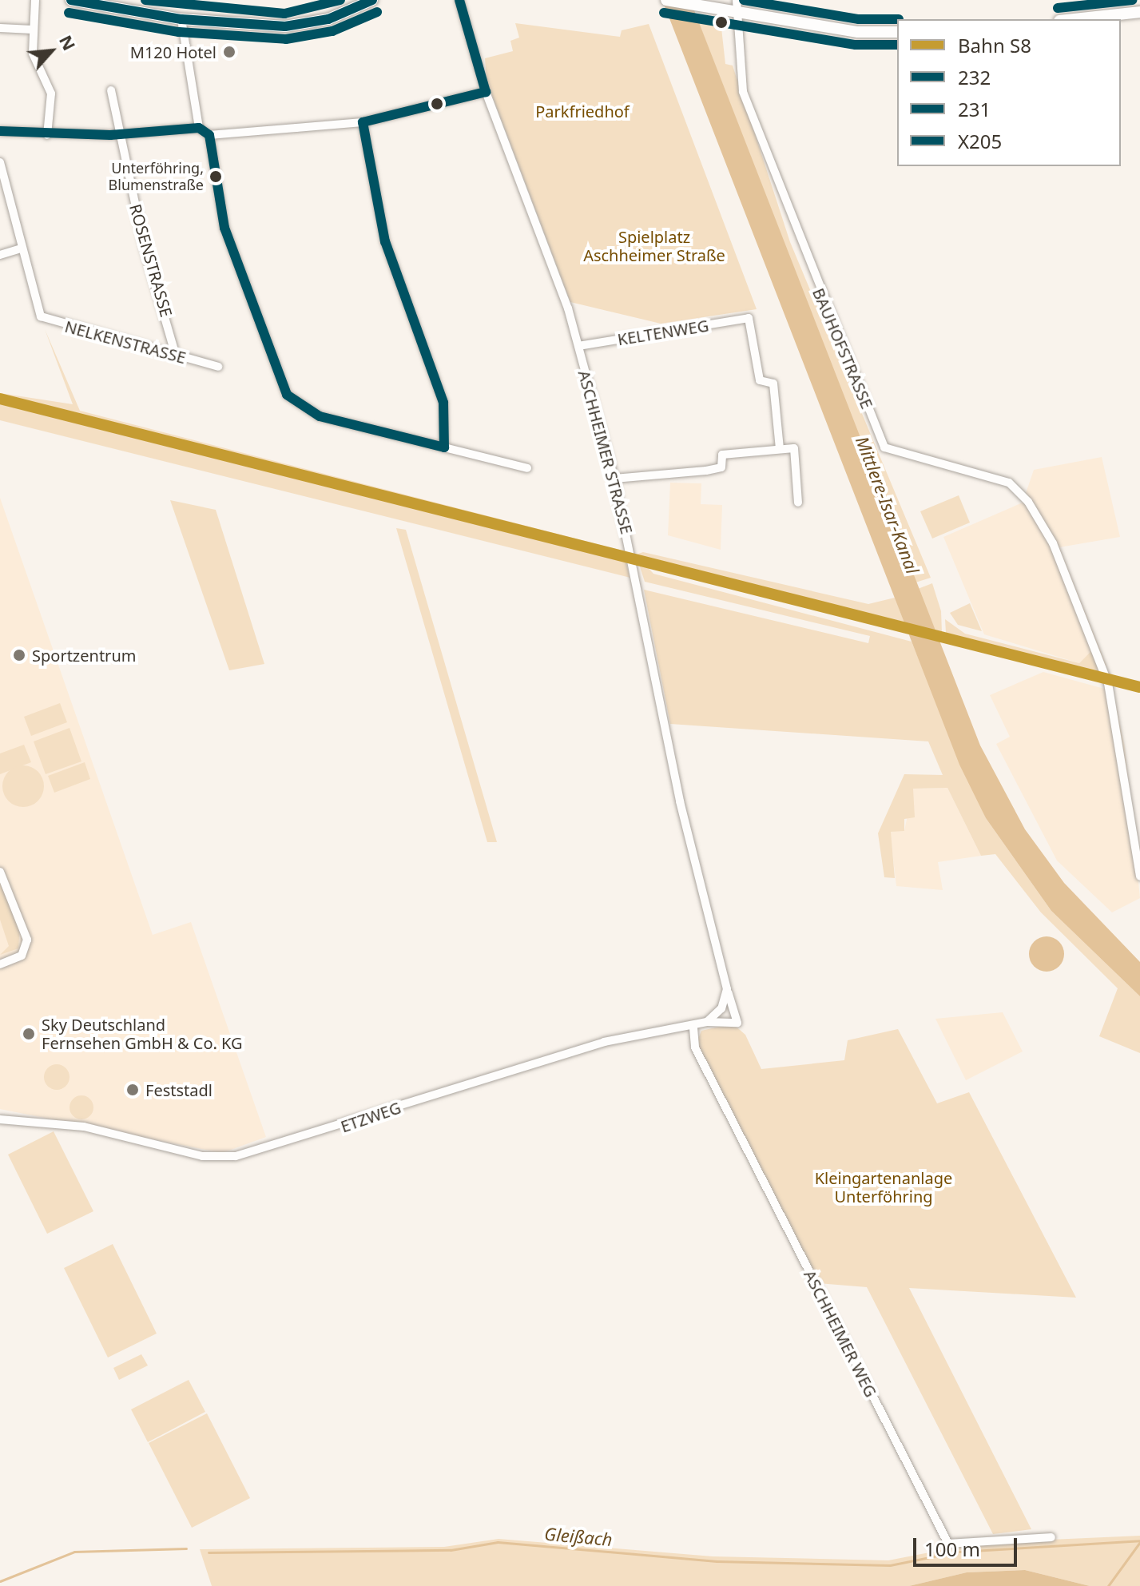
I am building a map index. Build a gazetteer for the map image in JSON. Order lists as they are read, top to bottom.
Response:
{
  "streets": {
    "street": [
      "ROSENSTRASSE",
      "KELTENWEG",
      "NELKENSTRASSE",
      "BAUHOFSTRASSE",
      "ASCHHEIMER STRASSE",
      "ETZWEG",
      "ASCHHEIMER WEG"
    ]
  },
  "crossings": [
    ["ROSENSTRASSE", "NELKENSTRASSE"],
    ["KELTENWEG", "ASCHHEIMER STRASSE"],
    ["ASCHHEIMER STRASSE", "ETZWEG"],
    ["ETZWEG", "ASCHHEIMER WEG"]
  ],
  "water": ["Mittlere-Isar-Kanal", "Gleißach"],
  "parks": ["Parkfriedhof", "Spielplatz Aschheimer Straße", "Kleingartenanlage Unterföhring"],
  "places": [
    "M120 Hotel",
    "Unterföhring, Blumenstraße",
    "Sportzentrum",
    "Sky Deutschland Fernsehen GmbH & Co. KG",
    "Feststadl"
  ],
  "lines": [
    "transit line 232",
    "transit line X205",
    "transit line 231",
    "rail line S8"
  ],
  "legend": [
    "Bahn S8",
    "232",
    "231",
    "X205"
  ],
  "scale_bar": "100 m",
  "north": "top right"
}
